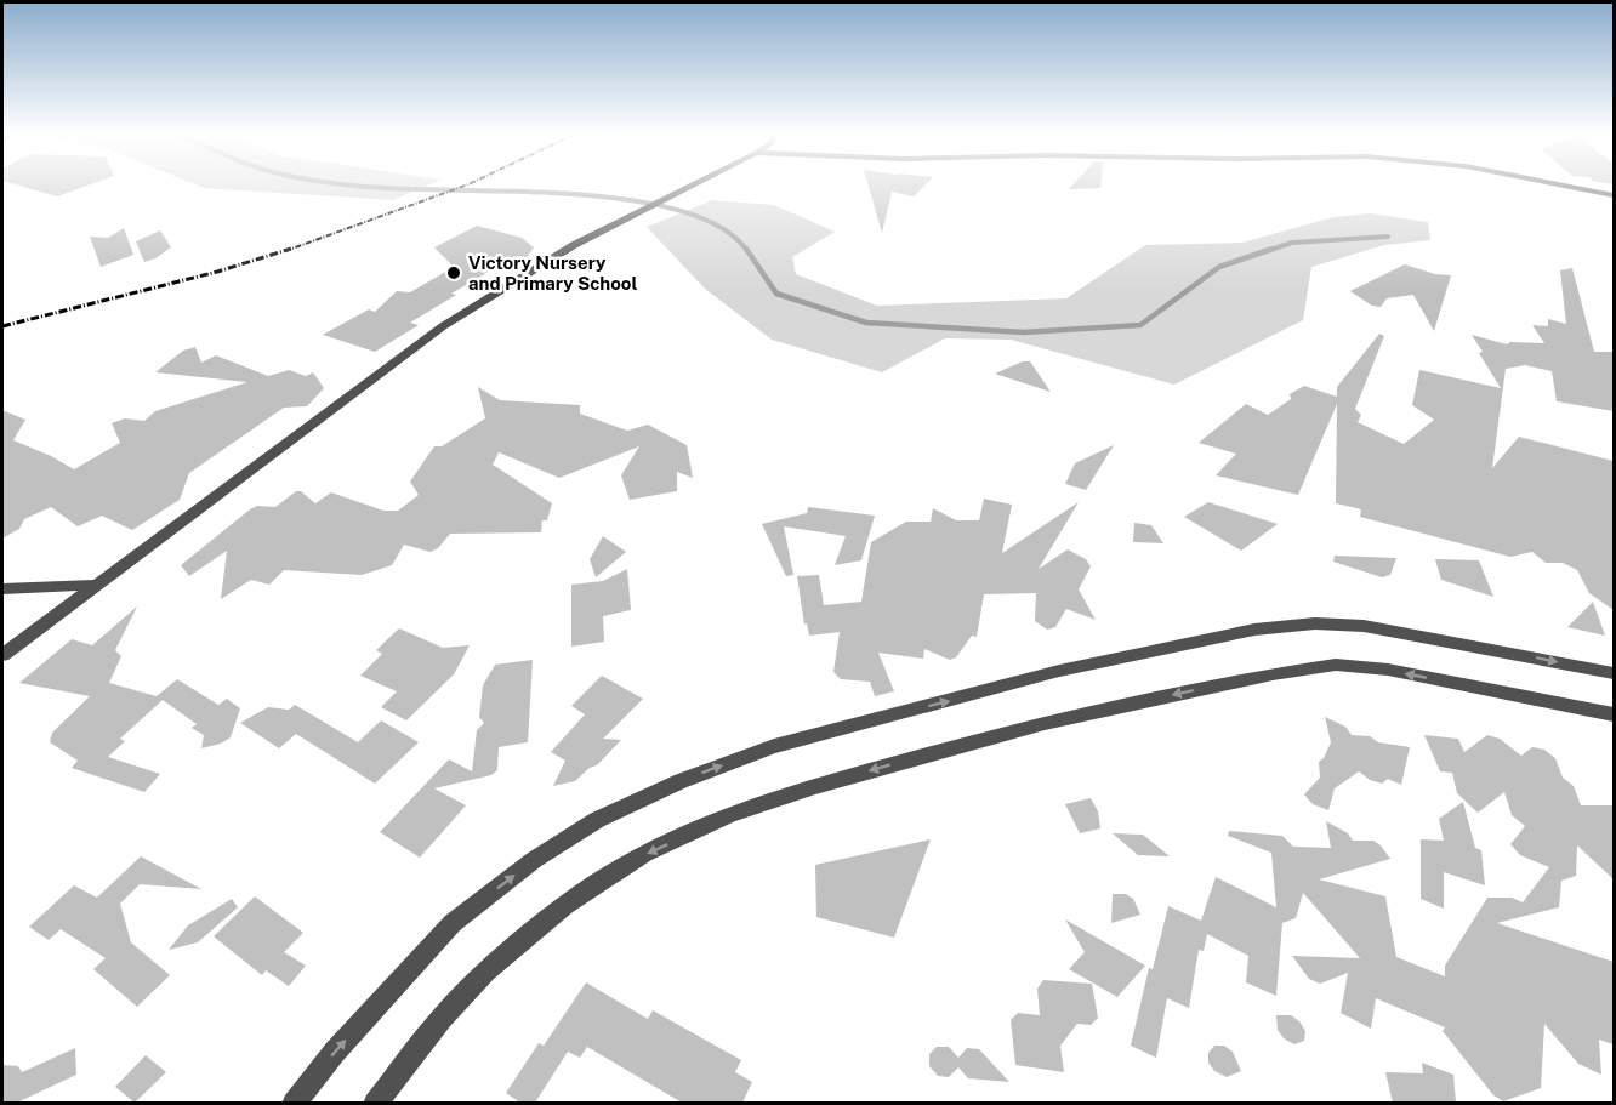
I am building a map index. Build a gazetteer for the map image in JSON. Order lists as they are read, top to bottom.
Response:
{
  "places": ["Victory Nursery and Primary School"]
}
